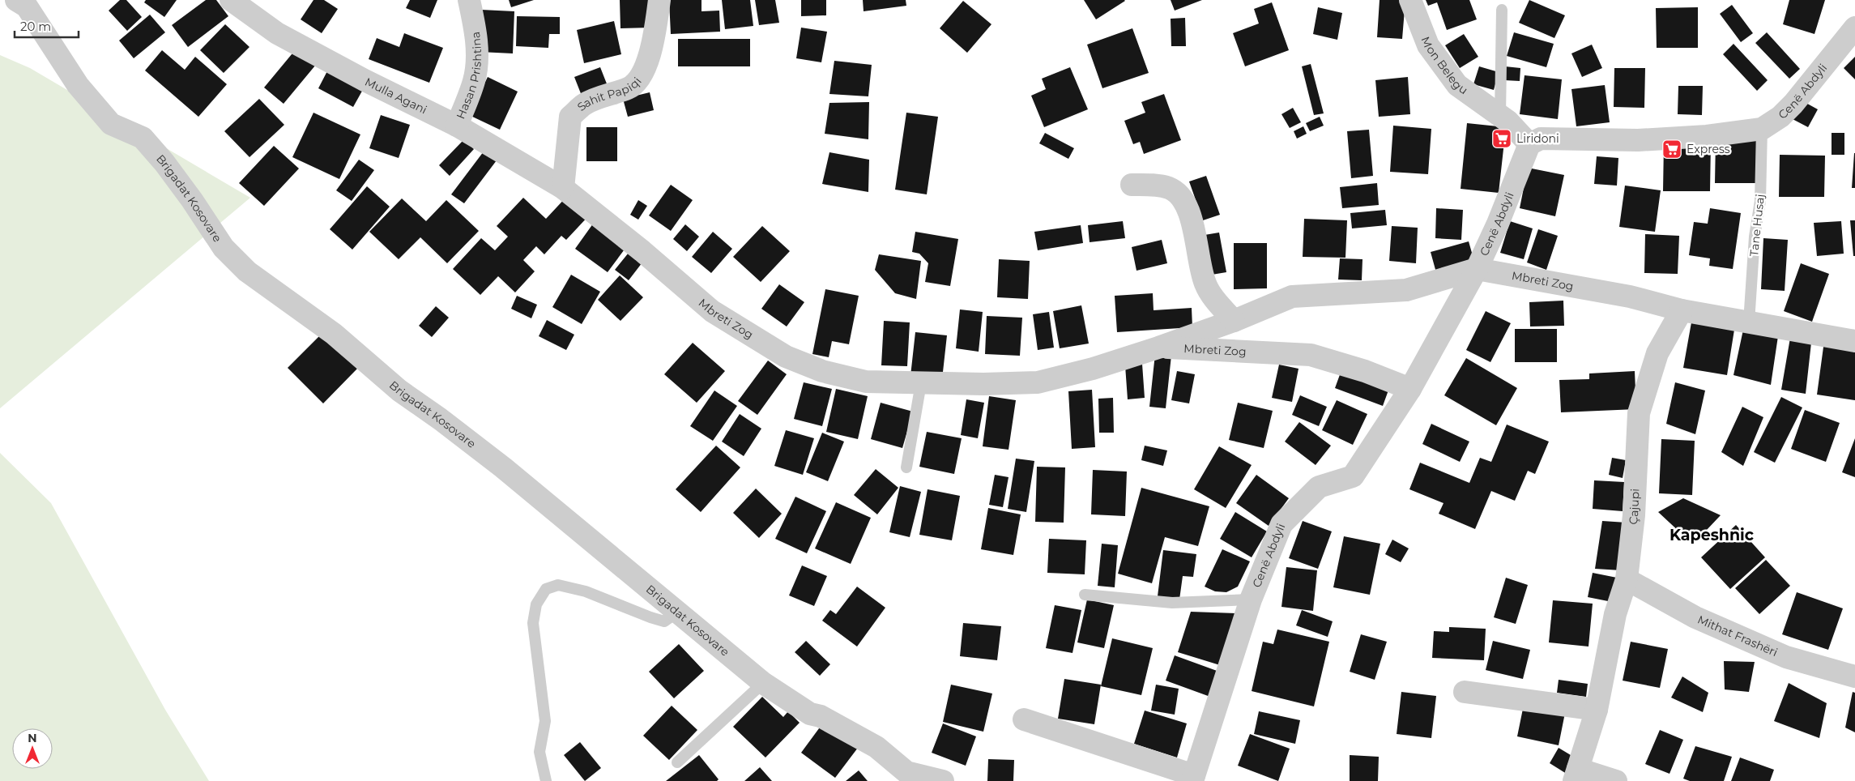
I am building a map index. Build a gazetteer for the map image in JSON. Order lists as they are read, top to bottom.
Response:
{
  "streets": {
    "street": [
      "Mon Belegu",
      "Hasan Prishtina",
      "Cenë Abdyli",
      "Sahit Papiqi",
      "Mulla Agani",
      "Brigadat Kosovare",
      "Mbreti Zog",
      "Çajupi",
      "Mithat Frashëri"
    ],
    "lane": ["Tane Husaj"]
  },
  "crossings": [
    ["Mon Belegu", "Cenë Abdyli"],
    ["Hasan Prishtina", "Mulla Agani"],
    ["Cenë Abdyli", "Tane Husaj"],
    ["Cenë Abdyli", "Mbreti Zog"],
    ["Sahit Papiqi", "Mulla Agani"],
    ["Sahit Papiqi", "Mbreti Zog"],
    ["Mulla Agani", "Mbreti Zog"],
    ["Tane Husaj", "Mbreti Zog"],
    ["Mbreti Zog", "Çajupi"],
    ["Çajupi", "Mithat Frashëri"]
  ],
  "districts": ["Kapeshnic"],
  "places": {
    "supermarket": ["Liridoni", "Express"]
  },
  "scale_bar": "20 m",
  "north": "top"
}
